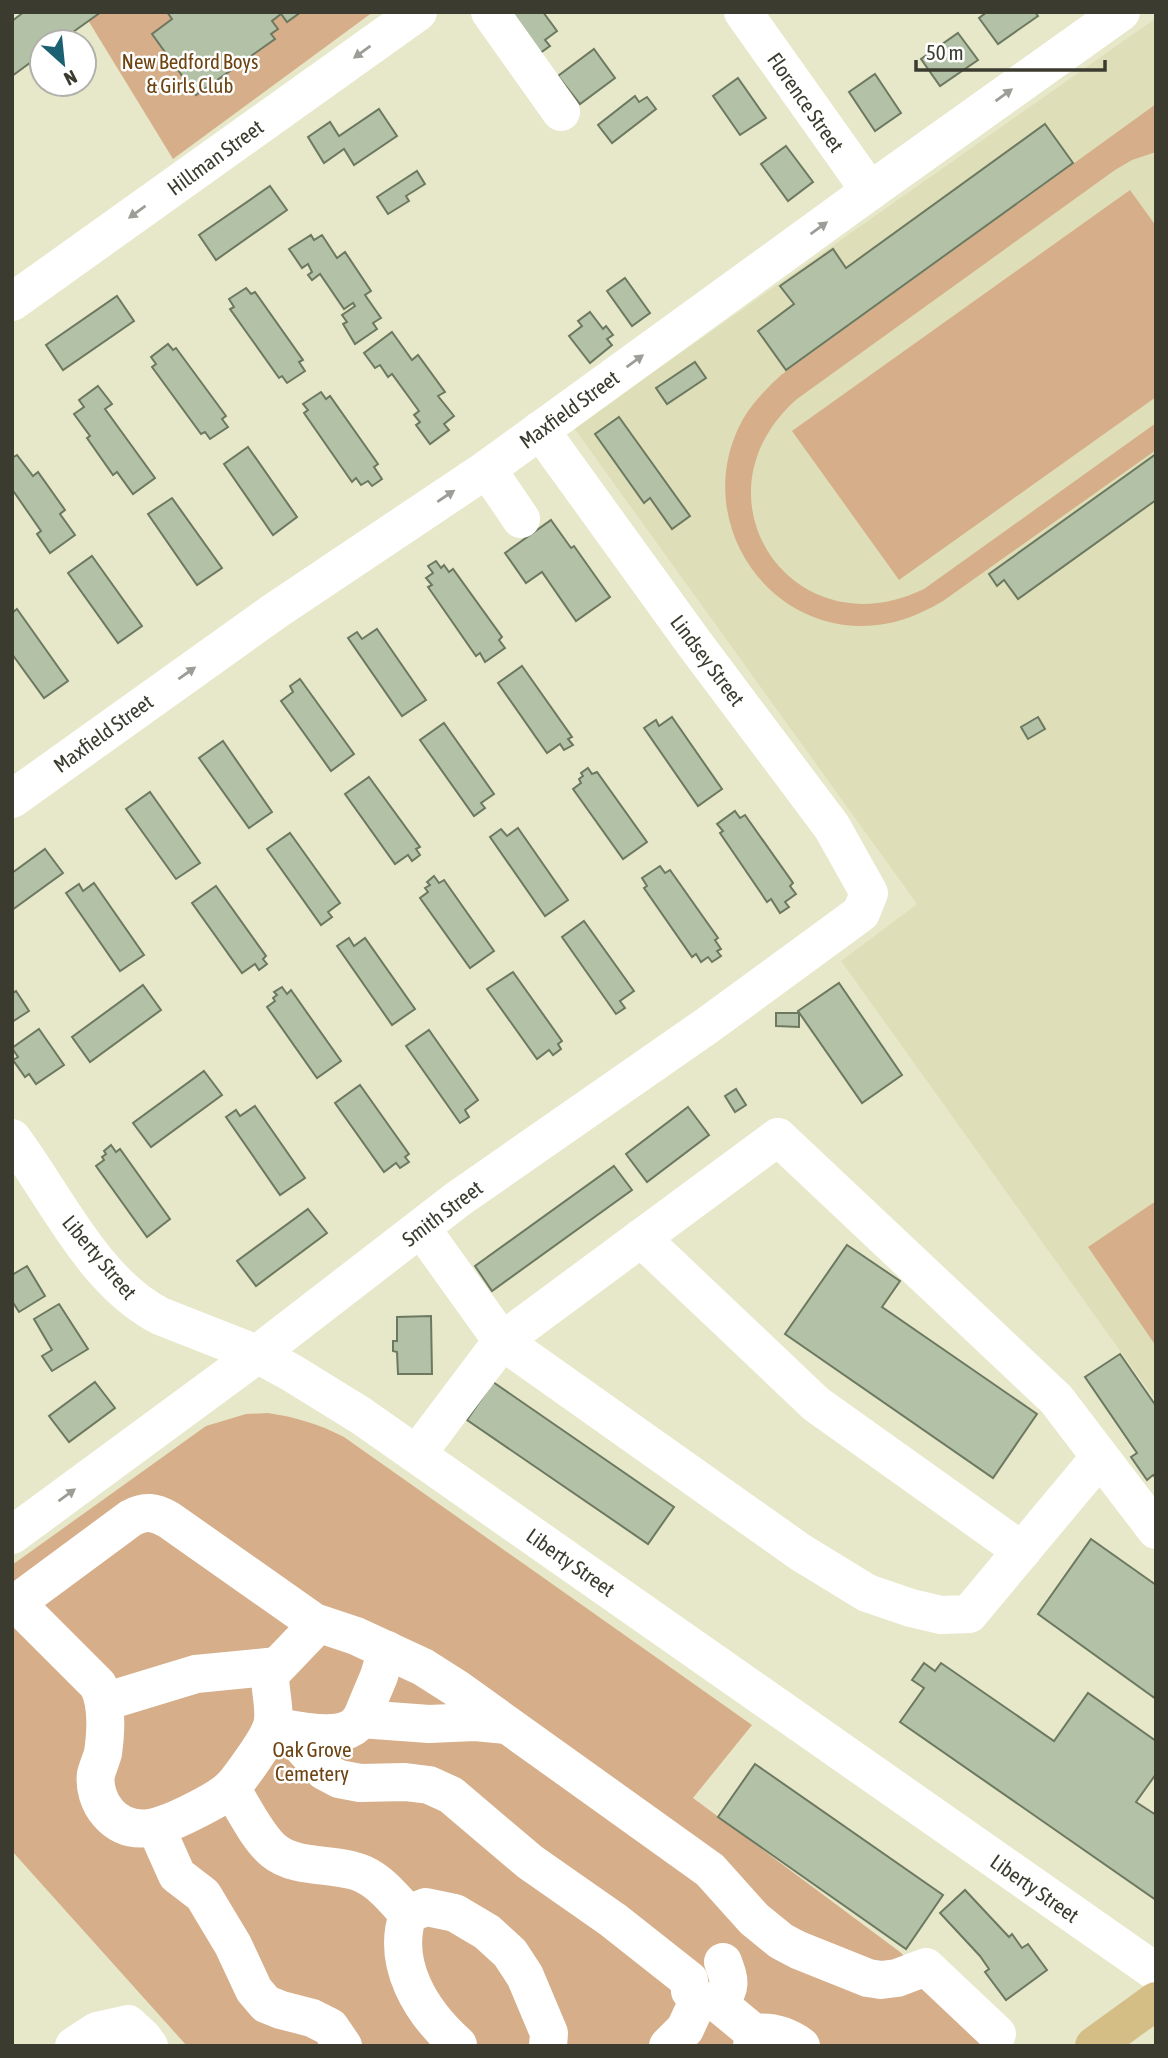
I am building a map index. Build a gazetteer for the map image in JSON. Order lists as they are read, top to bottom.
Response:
{
  "streets": {
    "street": [
      "Florence Street",
      "Hillman Street",
      "Maxfield Street",
      "Lindsey Street",
      "Smith Street",
      "Liberty Street"
    ]
  },
  "crossings": [
    ["Florence Street", "Maxfield Street"],
    ["Maxfield Street", "Lindsey Street"],
    ["Lindsey Street", "Smith Street"],
    ["Smith Street", "Liberty Street"]
  ],
  "one_way": ["Hillman Street", "Maxfield Street"],
  "parks": ["New Bedford Boys & Girls Club", "Oak Grove Cemetery"],
  "scale_bar": "50 m",
  "north": "bottom right"
}
